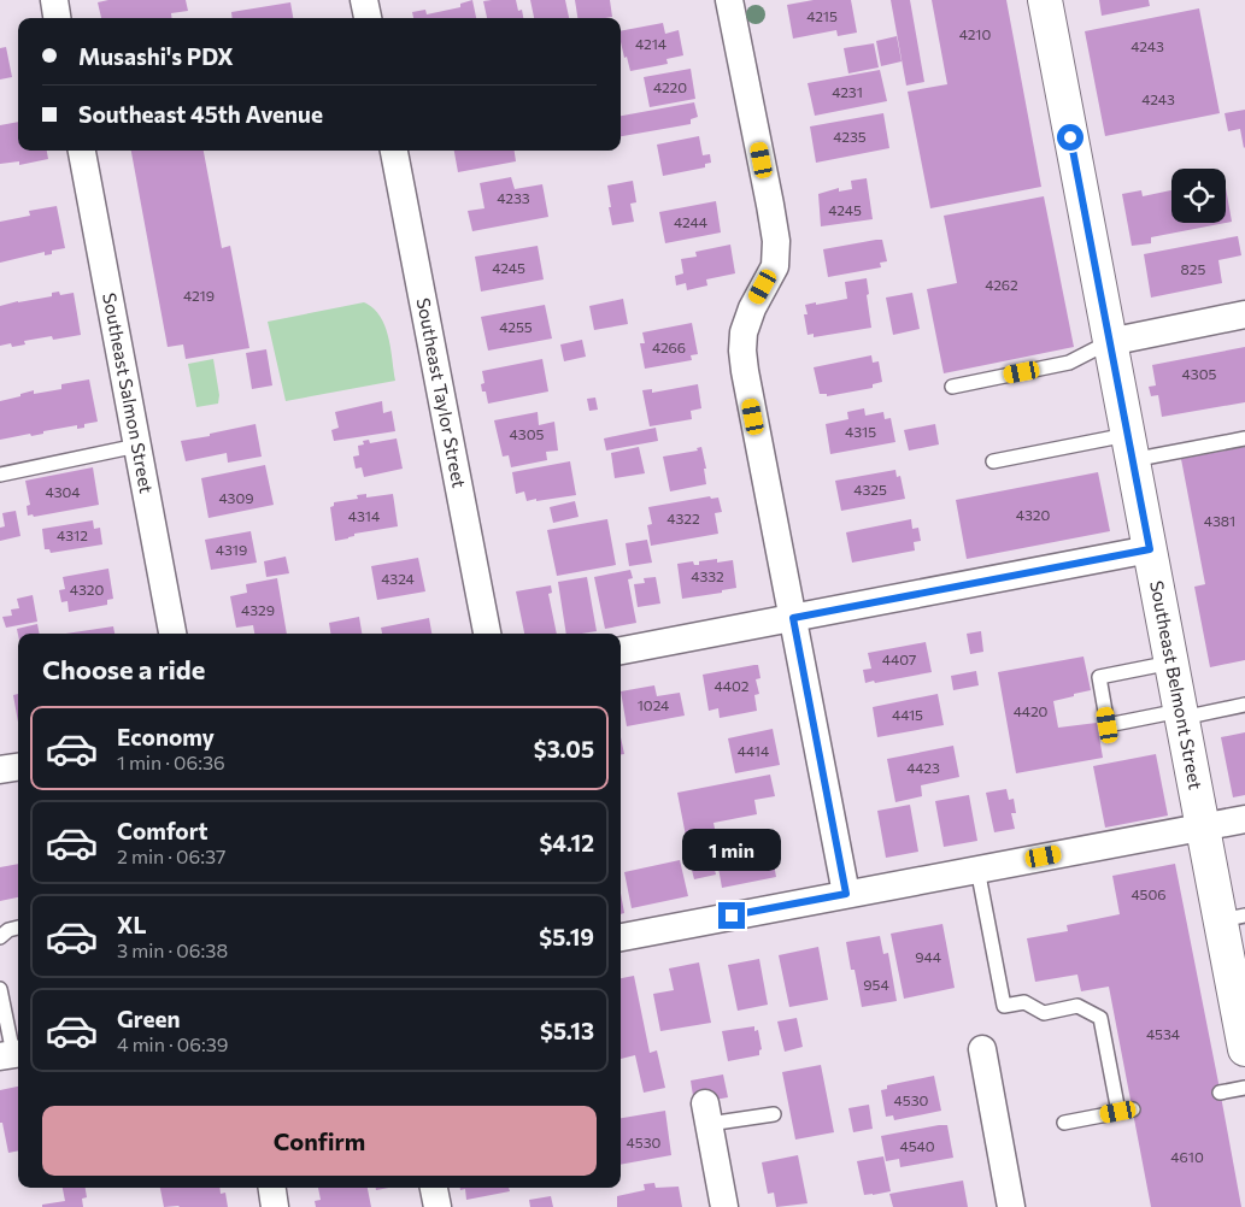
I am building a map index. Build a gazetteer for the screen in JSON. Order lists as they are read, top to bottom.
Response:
{
  "streets": {
    "street": ["Southeast Salmon Street", "Southeast Taylor Street", "Southeast Belmont Street"]
  },
  "house_numbers": [
    "4215",
    "4210",
    "4214",
    "4243",
    "4220",
    "4231",
    "4243",
    "4235",
    "4233",
    "4245",
    "4244",
    "4245",
    "825",
    "4262",
    "4219",
    "4255",
    "4266",
    "4305",
    "4315",
    "4305",
    "4325",
    "4304",
    "4309",
    "4320",
    "4314",
    "4322",
    "4381",
    "4312",
    "4319",
    "4332",
    "4324",
    "4320",
    "4329",
    "4407",
    "4402",
    "1024",
    "4420",
    "4415",
    "4414",
    "4423",
    "4506",
    "944",
    "954",
    "4534",
    "4530",
    "4530",
    "4540",
    "4610"
  ],
  "page": {
    "banner": ["Musashi's PDX", "Southeast 45th Avenue"],
    "heading": "Choose a ride",
    "list": [
      {
        "name": "Economy",
        "note": "1 min · 06:36",
        "value": "$3.05"
      },
      {
        "name": "Comfort",
        "note": "2 min · 06:37",
        "value": "$4.12"
      },
      {
        "name": "XL",
        "note": "3 min · 06:38",
        "value": "$5.19"
      },
      {
        "name": "Green",
        "note": "4 min · 06:39",
        "value": "$5.13"
      }
    ],
    "bubble": "1 min",
    "buttons": "Confirm"
  }
}
